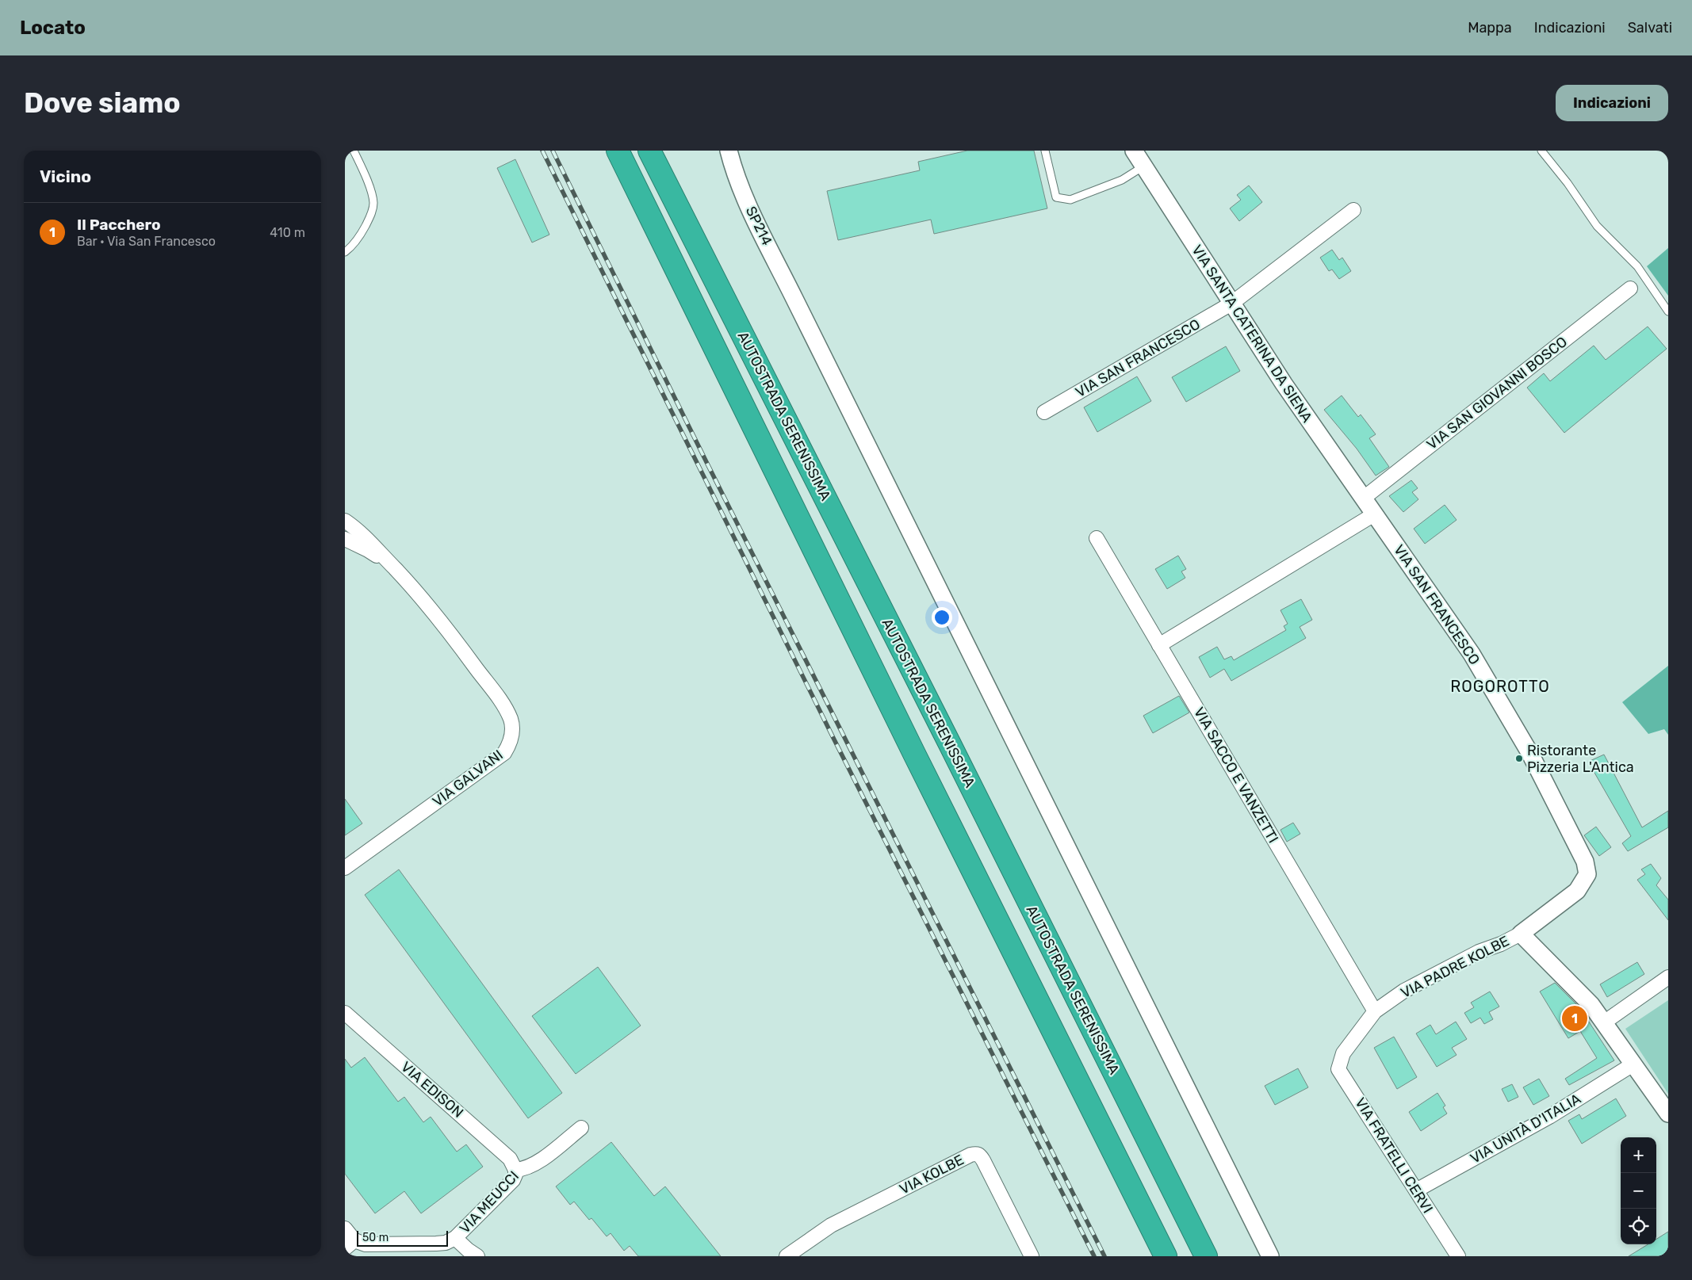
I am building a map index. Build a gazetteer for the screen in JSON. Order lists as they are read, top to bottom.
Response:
{
  "streets": {
    "highway": ["AUTOSTRADA SERENISSIMA"],
    "street": [
      "SP214",
      "VIA SANTA CATERINA DA SIENA",
      "VIA SAN FRANCESCO",
      "VIA SAN GIOVANNI BOSCO",
      "VIA SACCO E VANZETTI",
      "VIA GALVANI",
      "VIA PADRE KOLBE",
      "VIA EDISON",
      "VIA UNITÀ D'ITALIA",
      "VIA FRATELLI CERVI",
      "VIA KOLBE",
      "VIA MEUCCI"
    ]
  },
  "crossings": [
    ["VIA SANTA CATERINA DA SIENA", "VIA SAN FRANCESCO"],
    ["VIA SANTA CATERINA DA SIENA", "VIA SAN GIOVANNI BOSCO"],
    ["VIA SAN FRANCESCO", "VIA PADRE KOLBE"],
    ["VIA SACCO E VANZETTI", "VIA PADRE KOLBE"],
    ["VIA PADRE KOLBE", "VIA FRATELLI CERVI"],
    ["VIA EDISON", "VIA MEUCCI"],
    ["VIA UNITÀ D'ITALIA", "VIA FRATELLI CERVI"]
  ],
  "districts": ["ROGOROTTO"],
  "places": ["Ristorante Pizzeria L'Antica"],
  "scale_bar": "50 m",
  "page": {
    "header": "Locato",
    "nav": ["Mappa", "Indicazioni", "Salvati"],
    "buttons": "Indicazioni",
    "title": "Dove siamo",
    "heading": "Vicino",
    "list": [
      {
        "mark": "1",
        "name": "Il Pacchero",
        "note": "Bar · Via San Francesco",
        "value": "410 m"
      }
    ],
    "pins": "1",
    "map_buttons": ["+", "−"],
    "scale": "50 m"
  }
}
